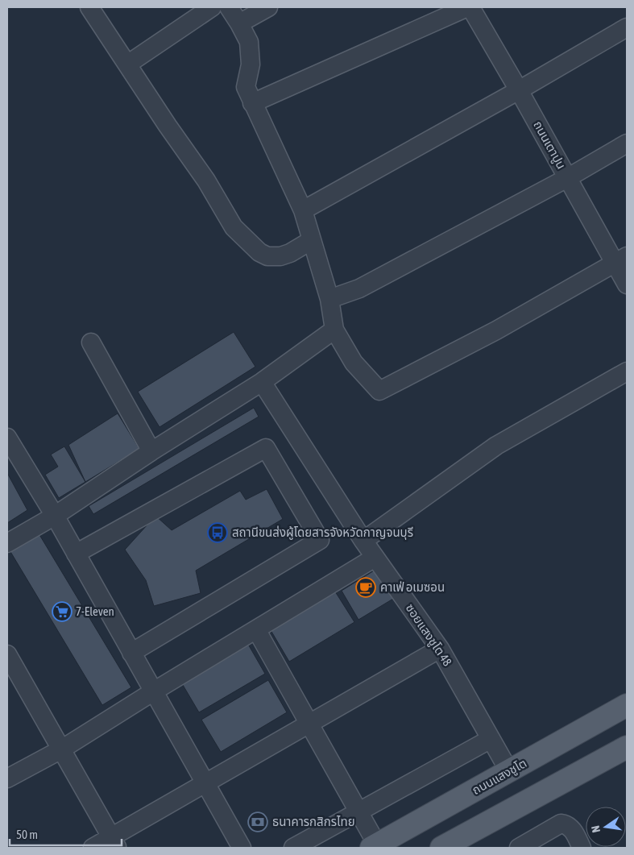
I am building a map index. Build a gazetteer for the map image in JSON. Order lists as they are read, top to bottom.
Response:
{
  "streets": {
    "main road": ["ถนนแสงชูโต"],
    "street": ["ถนนเตาปูน", "ซอยแสงชูโต 48"]
  },
  "crossings": [
    ["ซอยแสงชูโต 48", "ถนนแสงชูโต"]
  ],
  "places": {
    "bus stop": ["สถานีขนส่งผู้โดยสารจังหวัดกาญจนบุรี"],
    "cafe": ["คาเฟ่ อเมซอน"],
    "supermarket": ["7-Eleven"],
    "bank": ["ธนาคารกสิกรไทย"]
  },
  "scale_bar": "50 m",
  "north": "left"
}
